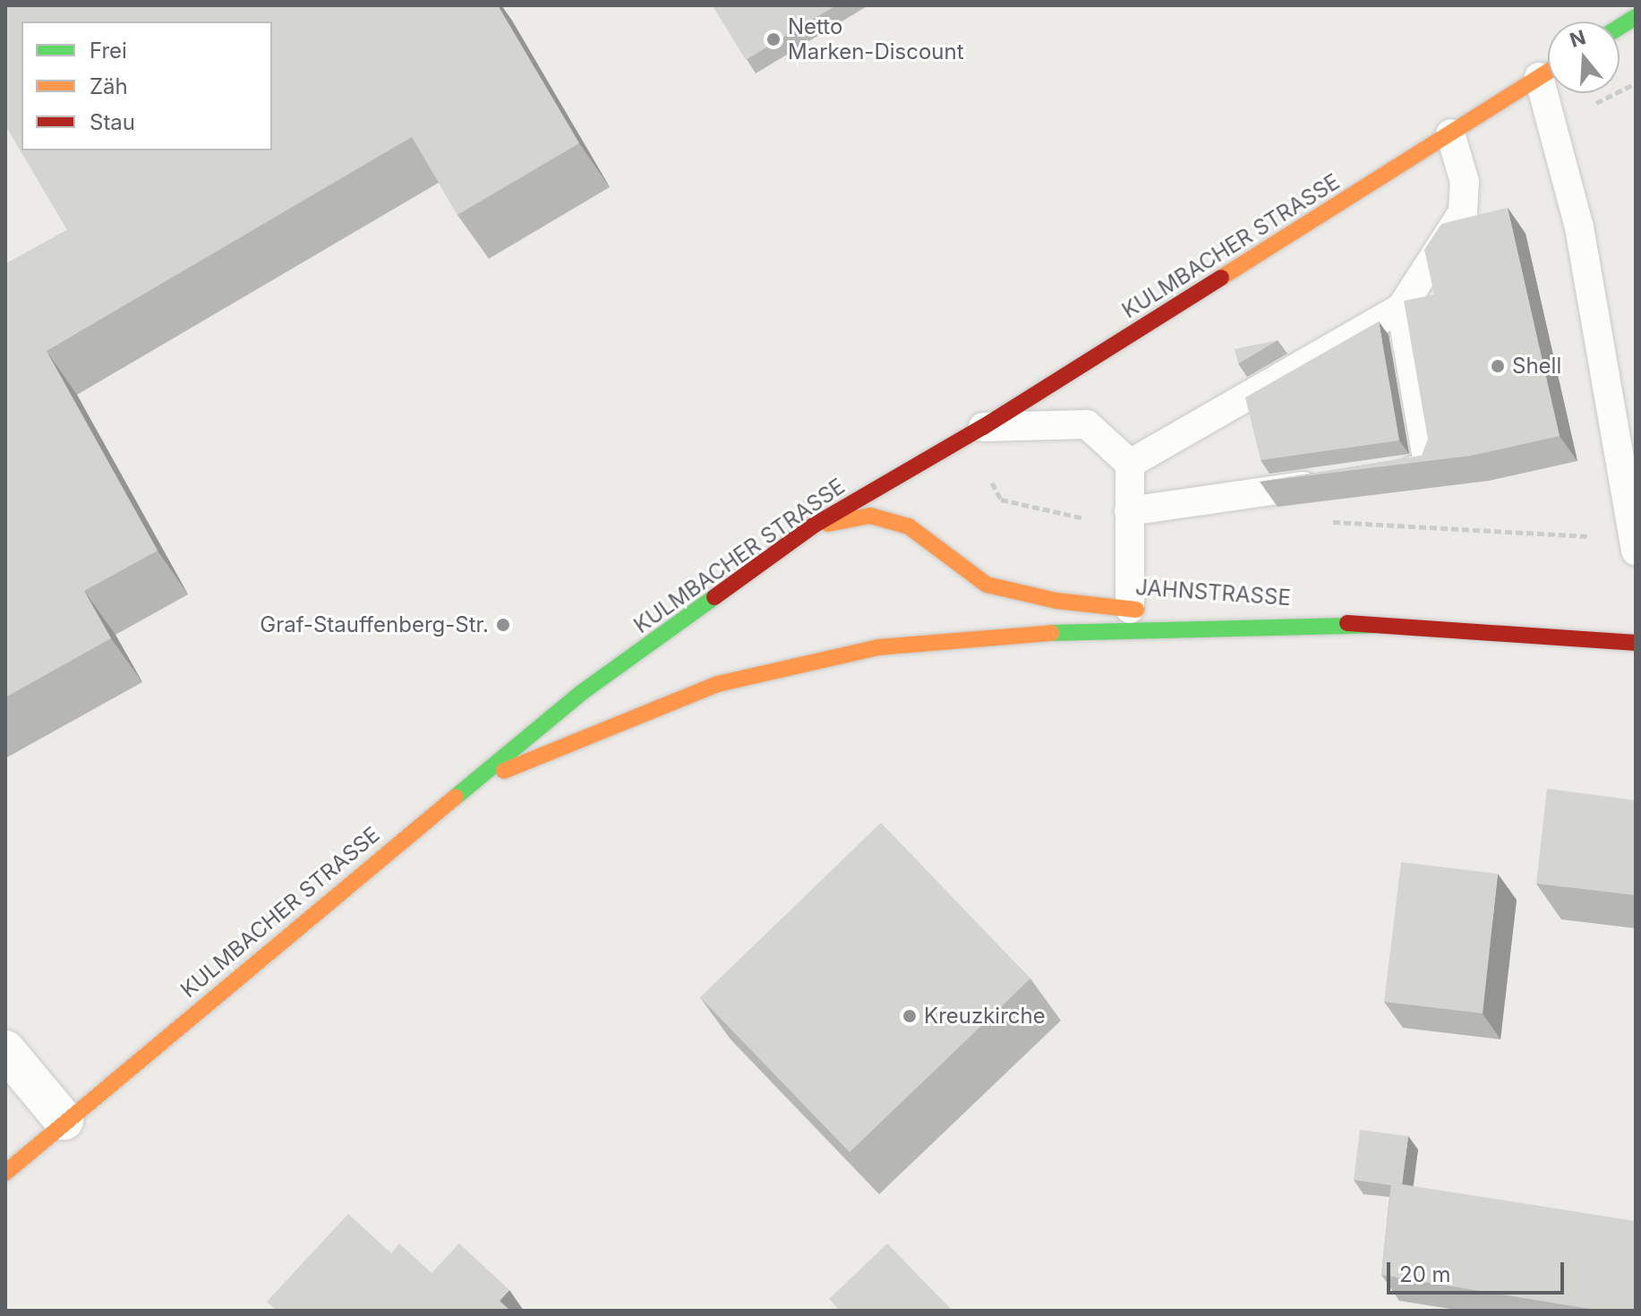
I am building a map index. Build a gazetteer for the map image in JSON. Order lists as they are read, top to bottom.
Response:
{
  "streets": {
    "main road": ["KULMBACHER STRASSE", "JAHNSTRASSE"]
  },
  "crossings": [
    ["KULMBACHER STRASSE", "JAHNSTRASSE"]
  ],
  "places": [
    "Netto Marken-Discount",
    "Shell",
    "Graf-Stauffenberg-Str.",
    "Kreuzkirche"
  ],
  "legend": ["Frei", "Zäh", "Stau"],
  "scale_bar": "20 m",
  "north": "top"
}
